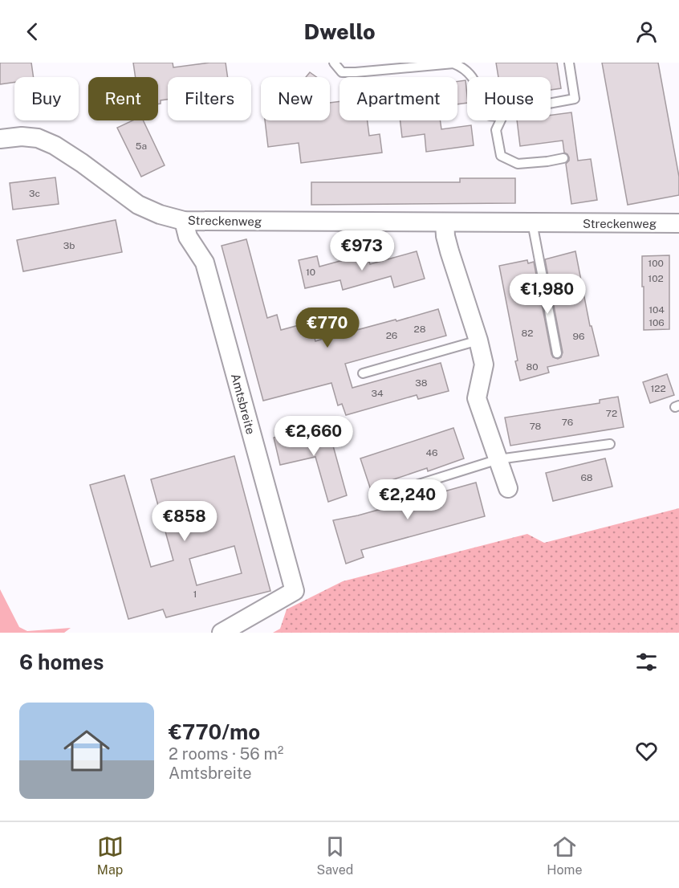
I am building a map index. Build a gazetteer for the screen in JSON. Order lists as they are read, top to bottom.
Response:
{
  "streets": {
    "street": ["Streckenweg", "Amtsbreite"]
  },
  "crossings": [
    ["Streckenweg", "Amtsbreite"]
  ],
  "house_numbers": [
    "5a",
    "3c",
    "3b",
    "100",
    "10",
    "102",
    "104",
    "106",
    "28",
    "82",
    "26",
    "96",
    "80",
    "38",
    "122",
    "34",
    "72",
    "76",
    "78",
    "46",
    "68",
    "1"
  ],
  "page": {
    "header": "Dwello",
    "chip": [
      "Buy",
      "Rent",
      "Filters",
      "New",
      "Apartment",
      "House"
    ],
    "price": [
      "€973",
      "€1,980",
      "€770",
      "€2,660",
      "€2,240",
      "€858"
    ],
    "heading": "6 homes",
    "list": [
      {
        "name": "€770/mo",
        "note": "2 rooms · 56 m² · Amtsbreite"
      }
    ],
    "tabs": ["Map", "Saved", "Home"]
  }
}
